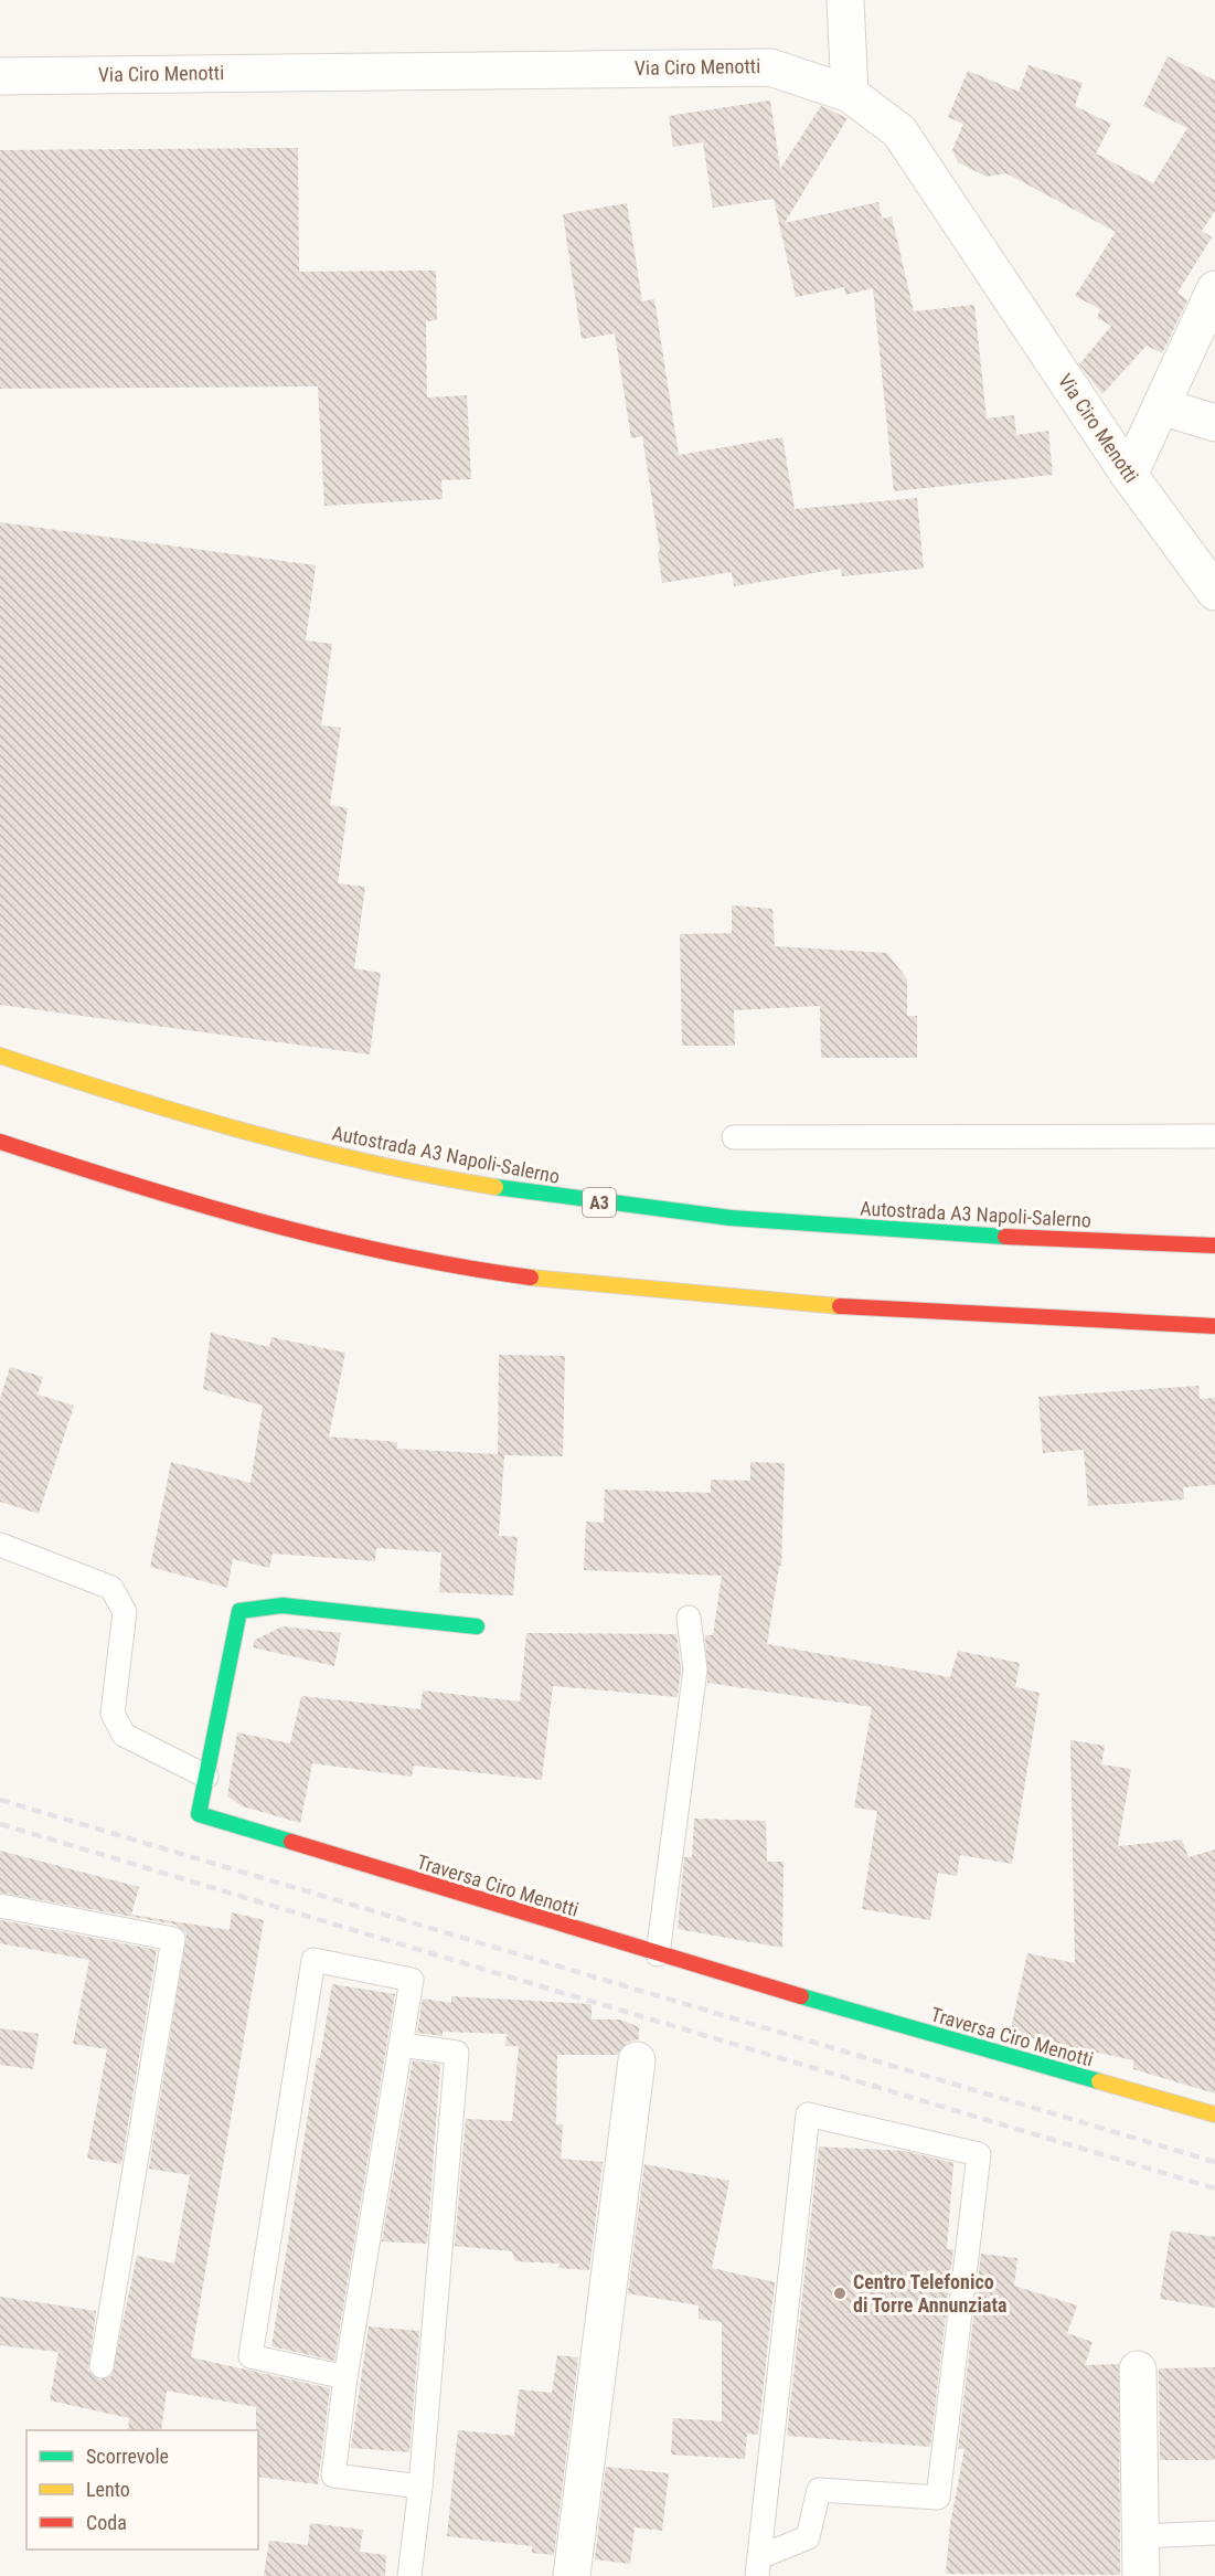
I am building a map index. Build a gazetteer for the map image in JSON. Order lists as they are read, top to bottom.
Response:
{
  "streets": {
    "main road": ["Autostrada A3 Napoli-Salerno", "A3", "Traversa Ciro Menotti"],
    "street": ["Via Ciro Menotti"]
  },
  "places": ["Centro Telefonico di Torre Annunziata"],
  "legend": ["Scorrevole", "Lento", "Coda"]
}
